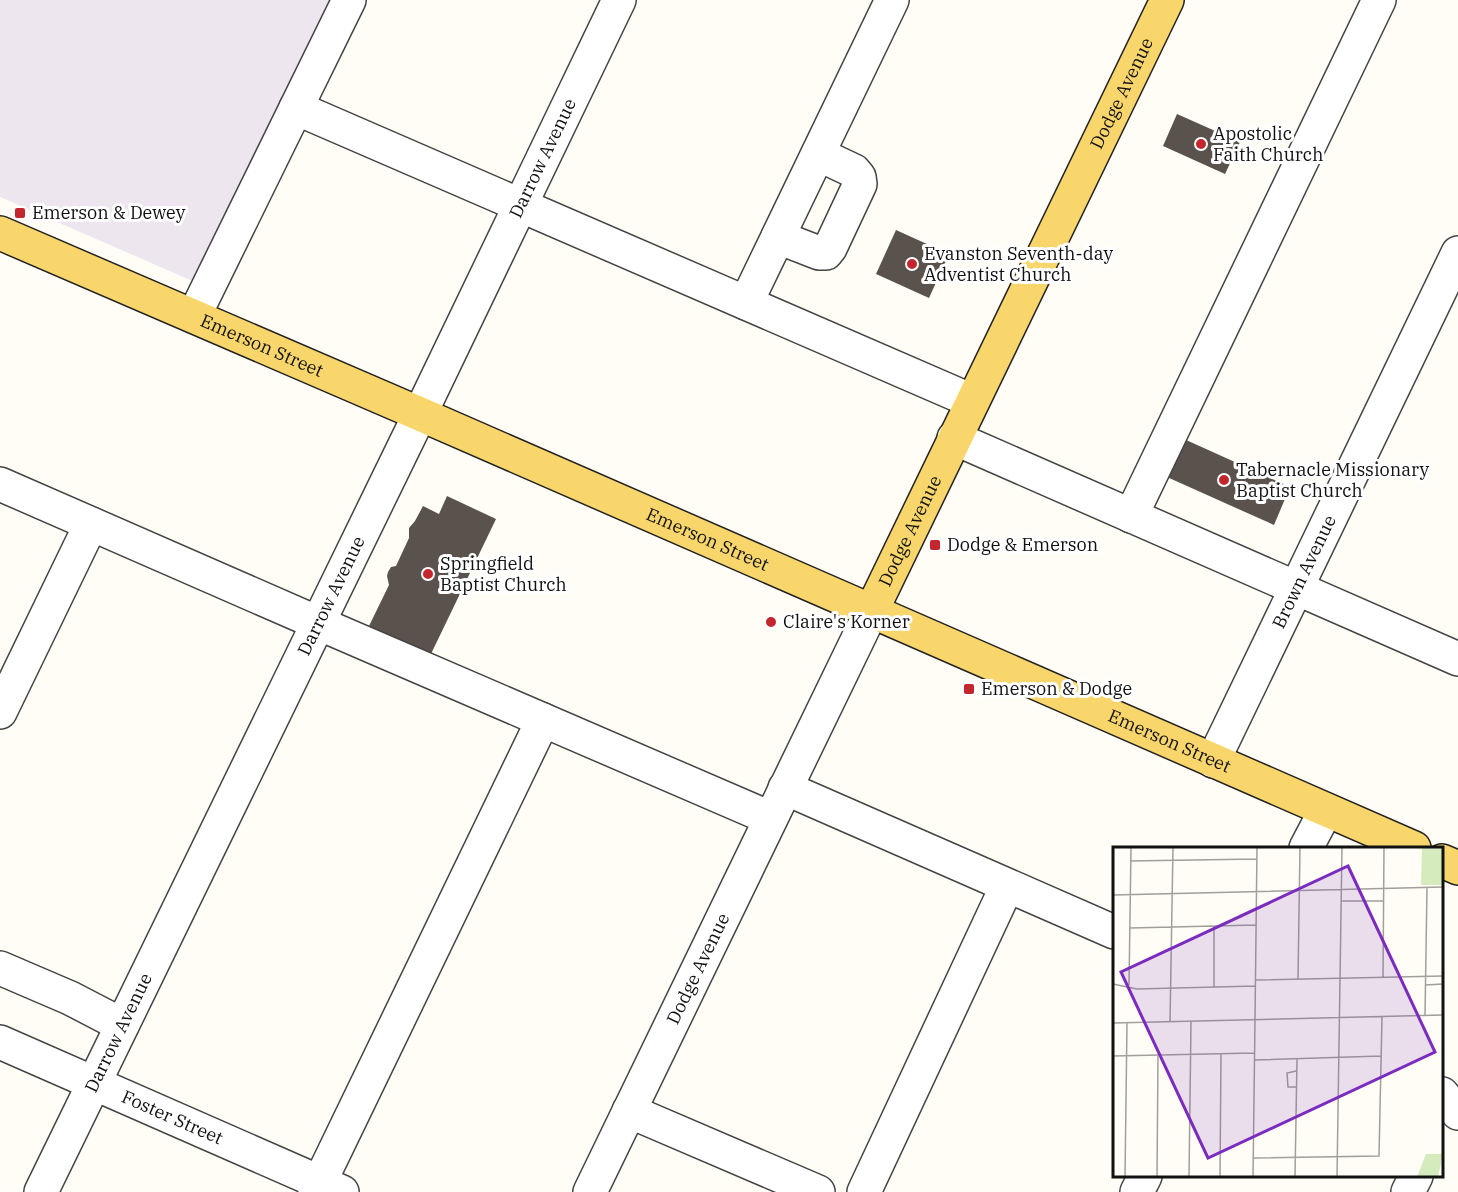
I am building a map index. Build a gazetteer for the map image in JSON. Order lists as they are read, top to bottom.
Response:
{
  "streets": {
    "main road": ["Dodge Avenue", "Emerson Street"],
    "street": ["Darrow Avenue", "Brown Avenue", "Foster Street"]
  },
  "crossings": [
    ["Dodge Avenue", "Emerson Street"],
    ["Darrow Avenue", "Emerson Street"],
    ["Darrow Avenue", "Foster Street"],
    ["Emerson Street", "Brown Avenue"]
  ],
  "places": {
    "other": [
      "Apostolic Faith Church",
      "Evanston Seventh-day Adventist Church",
      "Tabernacle Missionary Baptist Church",
      "Springfield Baptist Church",
      "Claire's Korner"
    ],
    "transit": ["Emerson & Dewey", "Dodge & Emerson", "Emerson & Dodge"]
  }
}
